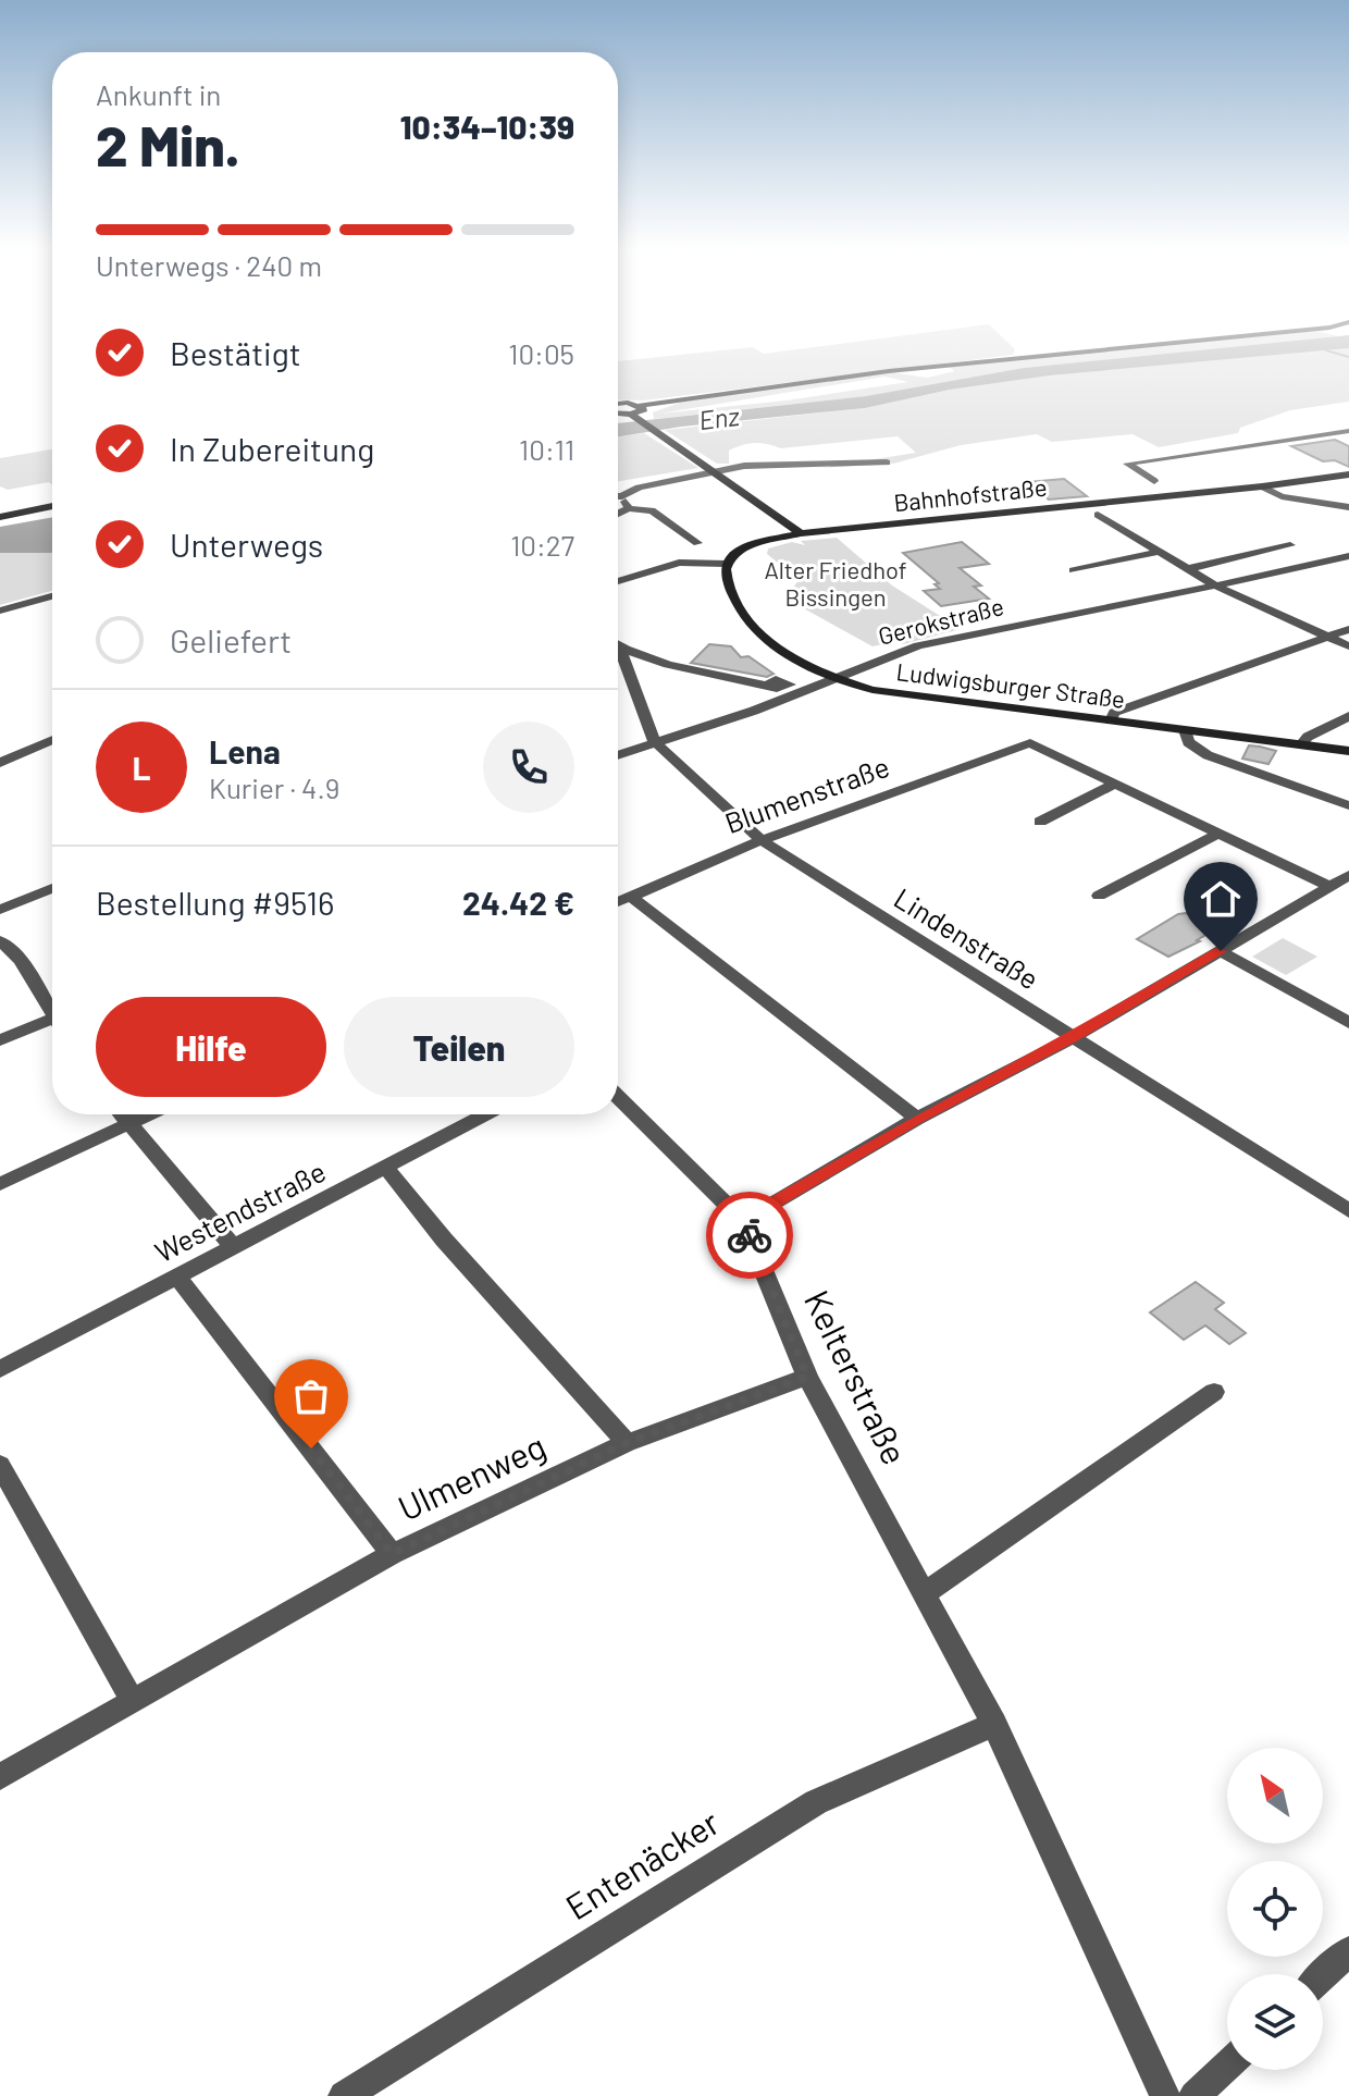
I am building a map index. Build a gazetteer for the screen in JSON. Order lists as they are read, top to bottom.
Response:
{
  "streets": {
    "street": [
      "Bahnhofstraße",
      "Gerokstraße",
      "Ludwigsburger Straße",
      "Blumenstraße",
      "Lindenstraße",
      "Westendstraße",
      "Kelterstraße",
      "Ulmenweg",
      "Entenäcker"
    ]
  },
  "crossings": [
    ["Bahnhofstraße", "Ludwigsburger Straße"],
    ["Gerokstraße", "Ludwigsburger Straße"],
    ["Gerokstraße", "Lindenstraße"],
    ["Blumenstraße", "Lindenstraße"],
    ["Kelterstraße", "Ulmenweg"],
    ["Kelterstraße", "Entenäcker"]
  ],
  "water": ["Enz"],
  "parks": ["Alter Friedhof Bissingen"],
  "north": "top left",
  "page": {
    "heading": ["2 Min.", "Ankunft in", "10:34–10:39"],
    "panel": [
      "Lena",
      "Kurier · 4.9",
      "Bestellung #9516",
      "24.42 €"
    ],
    "bar": "Unterwegs · 240 m",
    "list": [
      ["Bestätigt", "10:05"],
      ["In Zubereitung", "10:11"],
      ["Unterwegs", "10:27"],
      "Geliefert"
    ],
    "round": "L",
    "buttons": ["Hilfe", "Teilen"]
  }
}
